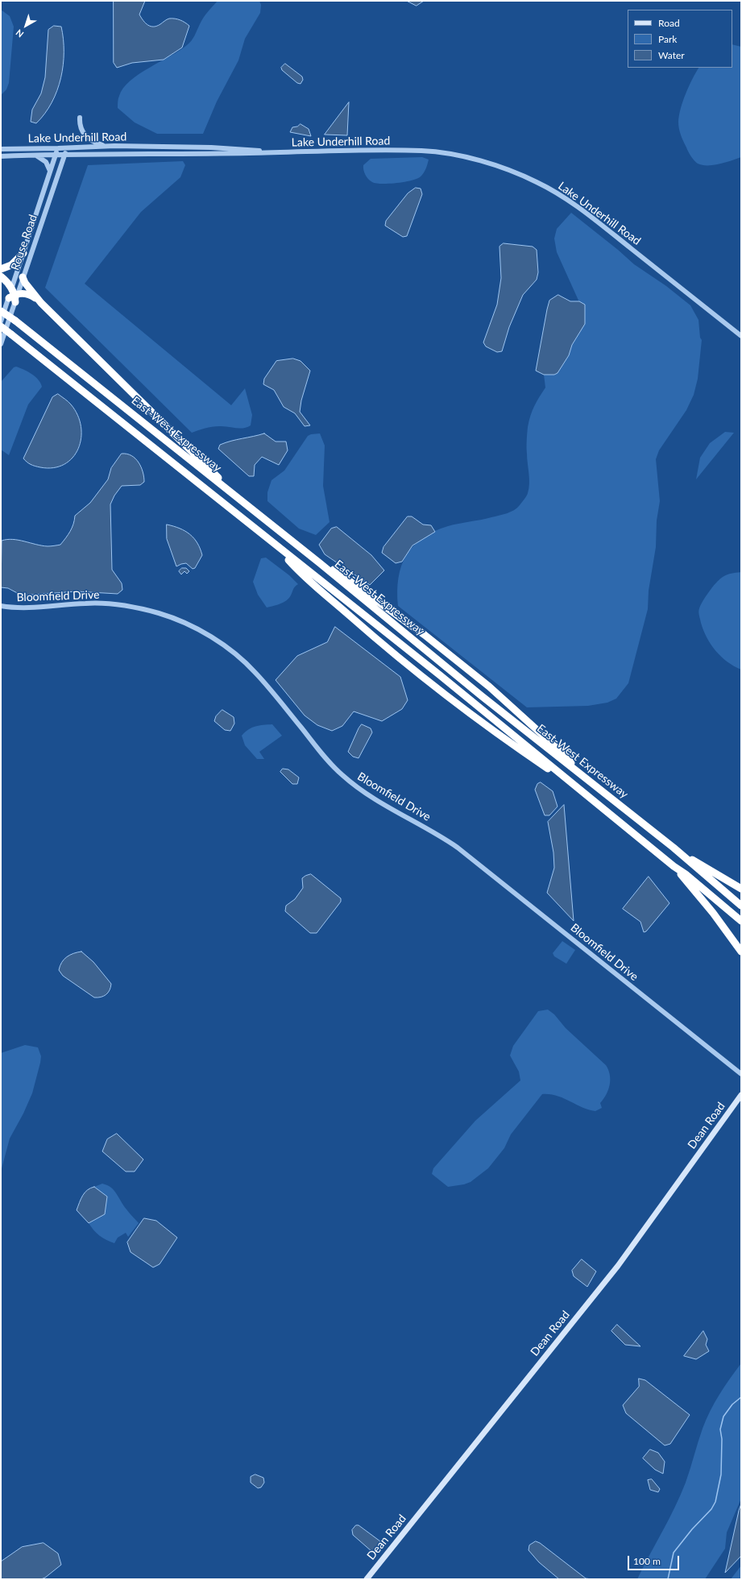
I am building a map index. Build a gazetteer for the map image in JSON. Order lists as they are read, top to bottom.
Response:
{
  "streets": {
    "highway": ["East-West Expressway"],
    "main road": ["Dean Road"],
    "street": ["Lake Underhill Road", "Rouse Road", "Bloomfield Drive"]
  },
  "crossings": [
    ["Lake Underhill Road", "Rouse Road"]
  ],
  "legend": ["Road", "Park", "Water"],
  "scale_bar": "100 m",
  "north": "bottom left"
}
